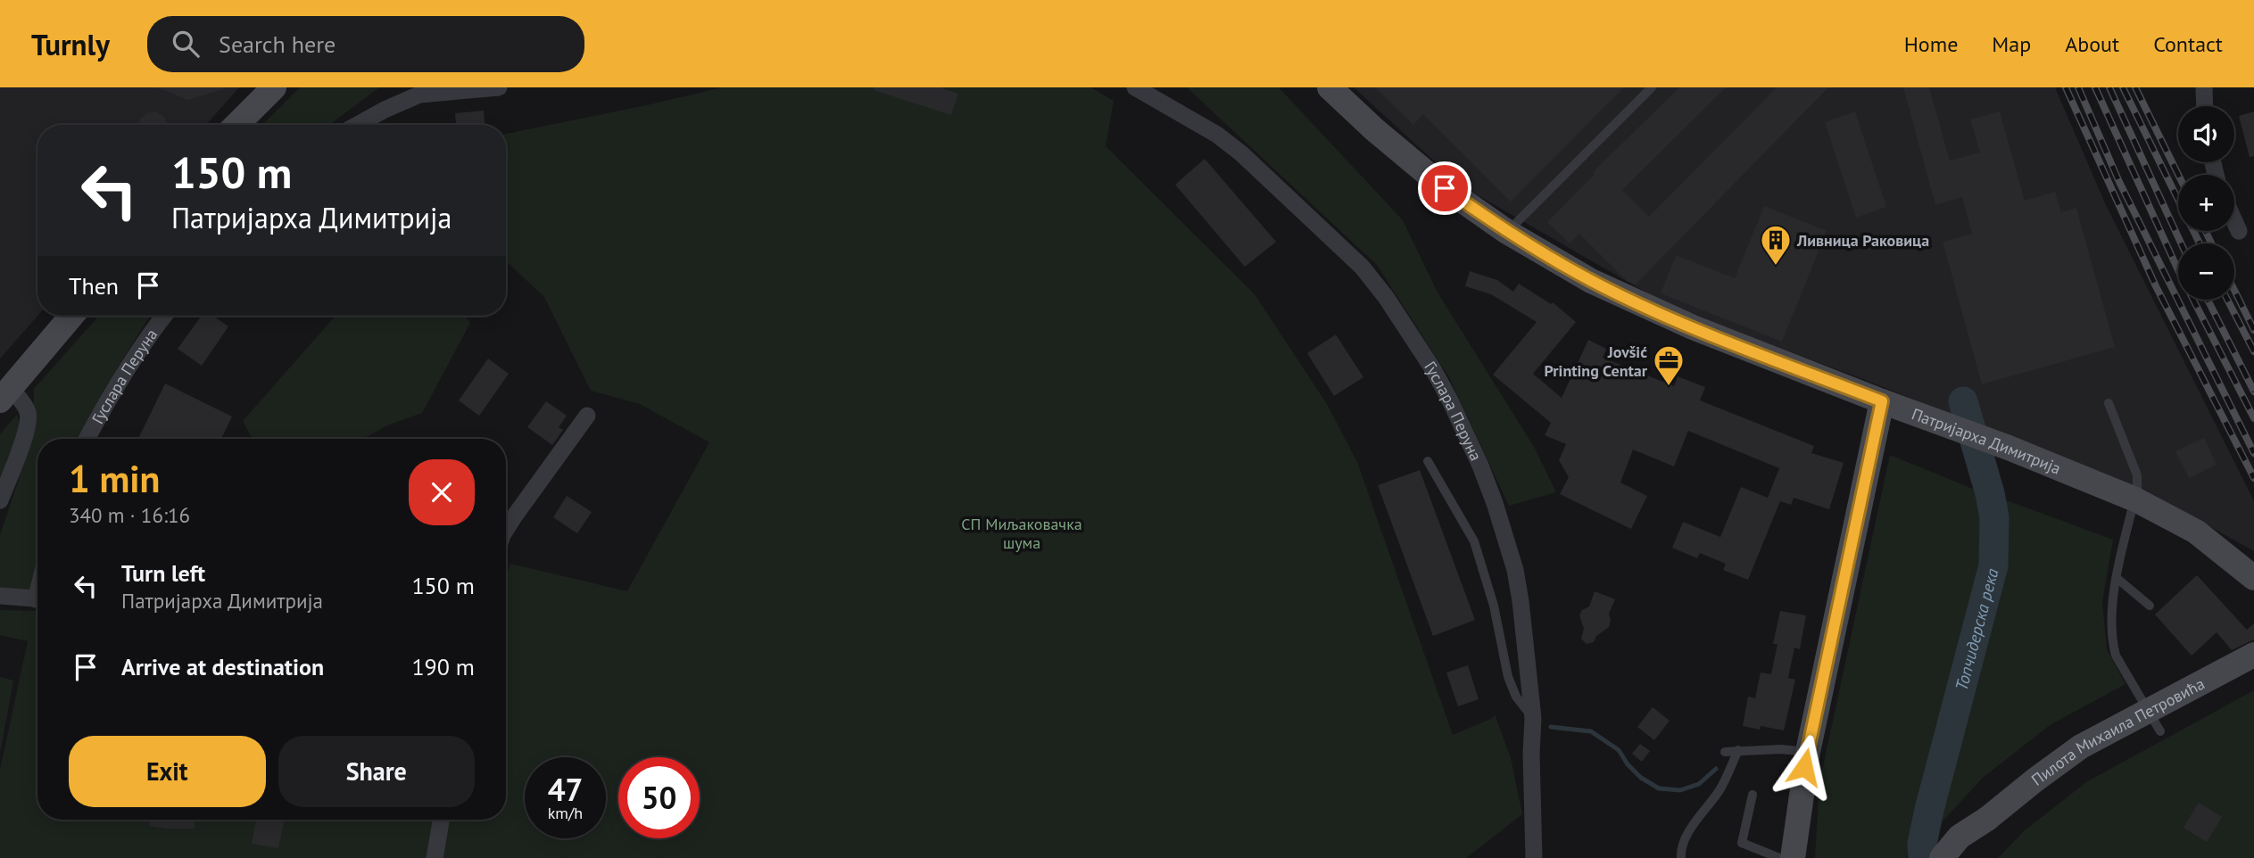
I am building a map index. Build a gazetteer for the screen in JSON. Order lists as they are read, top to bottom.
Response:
{
  "streets": {
    "main road": ["Патријарха Димитрија", "Пилота Михаила Петровића"],
    "street": ["Гуслара Перуна"]
  },
  "water": ["Топчидерска река"],
  "parks": ["СП Миљаковачка шума"],
  "places": {
    "building": ["Ливница Раковица"],
    "office": ["Jovšić Printing Centar"]
  },
  "page": {
    "header": "Turnly",
    "search": "Search here",
    "nav": [
      "Home",
      "Map",
      "About",
      "Contact"
    ],
    "map_buttons": ["+", "−"],
    "turn": ["150 m", "Патријарха Димитрија"],
    "then": "Then",
    "heading": ["1 min", "340 m · 16:16"],
    "list": [
      {
        "name": "Turn left",
        "note": "Патријарха Димитрија",
        "value": "150 m"
      },
      {
        "name": "Arrive at destination",
        "value": "190 m"
      }
    ],
    "buttons": ["Exit", "Share"],
    "speed": "47 km/h",
    "limit": "50"
  }
}
